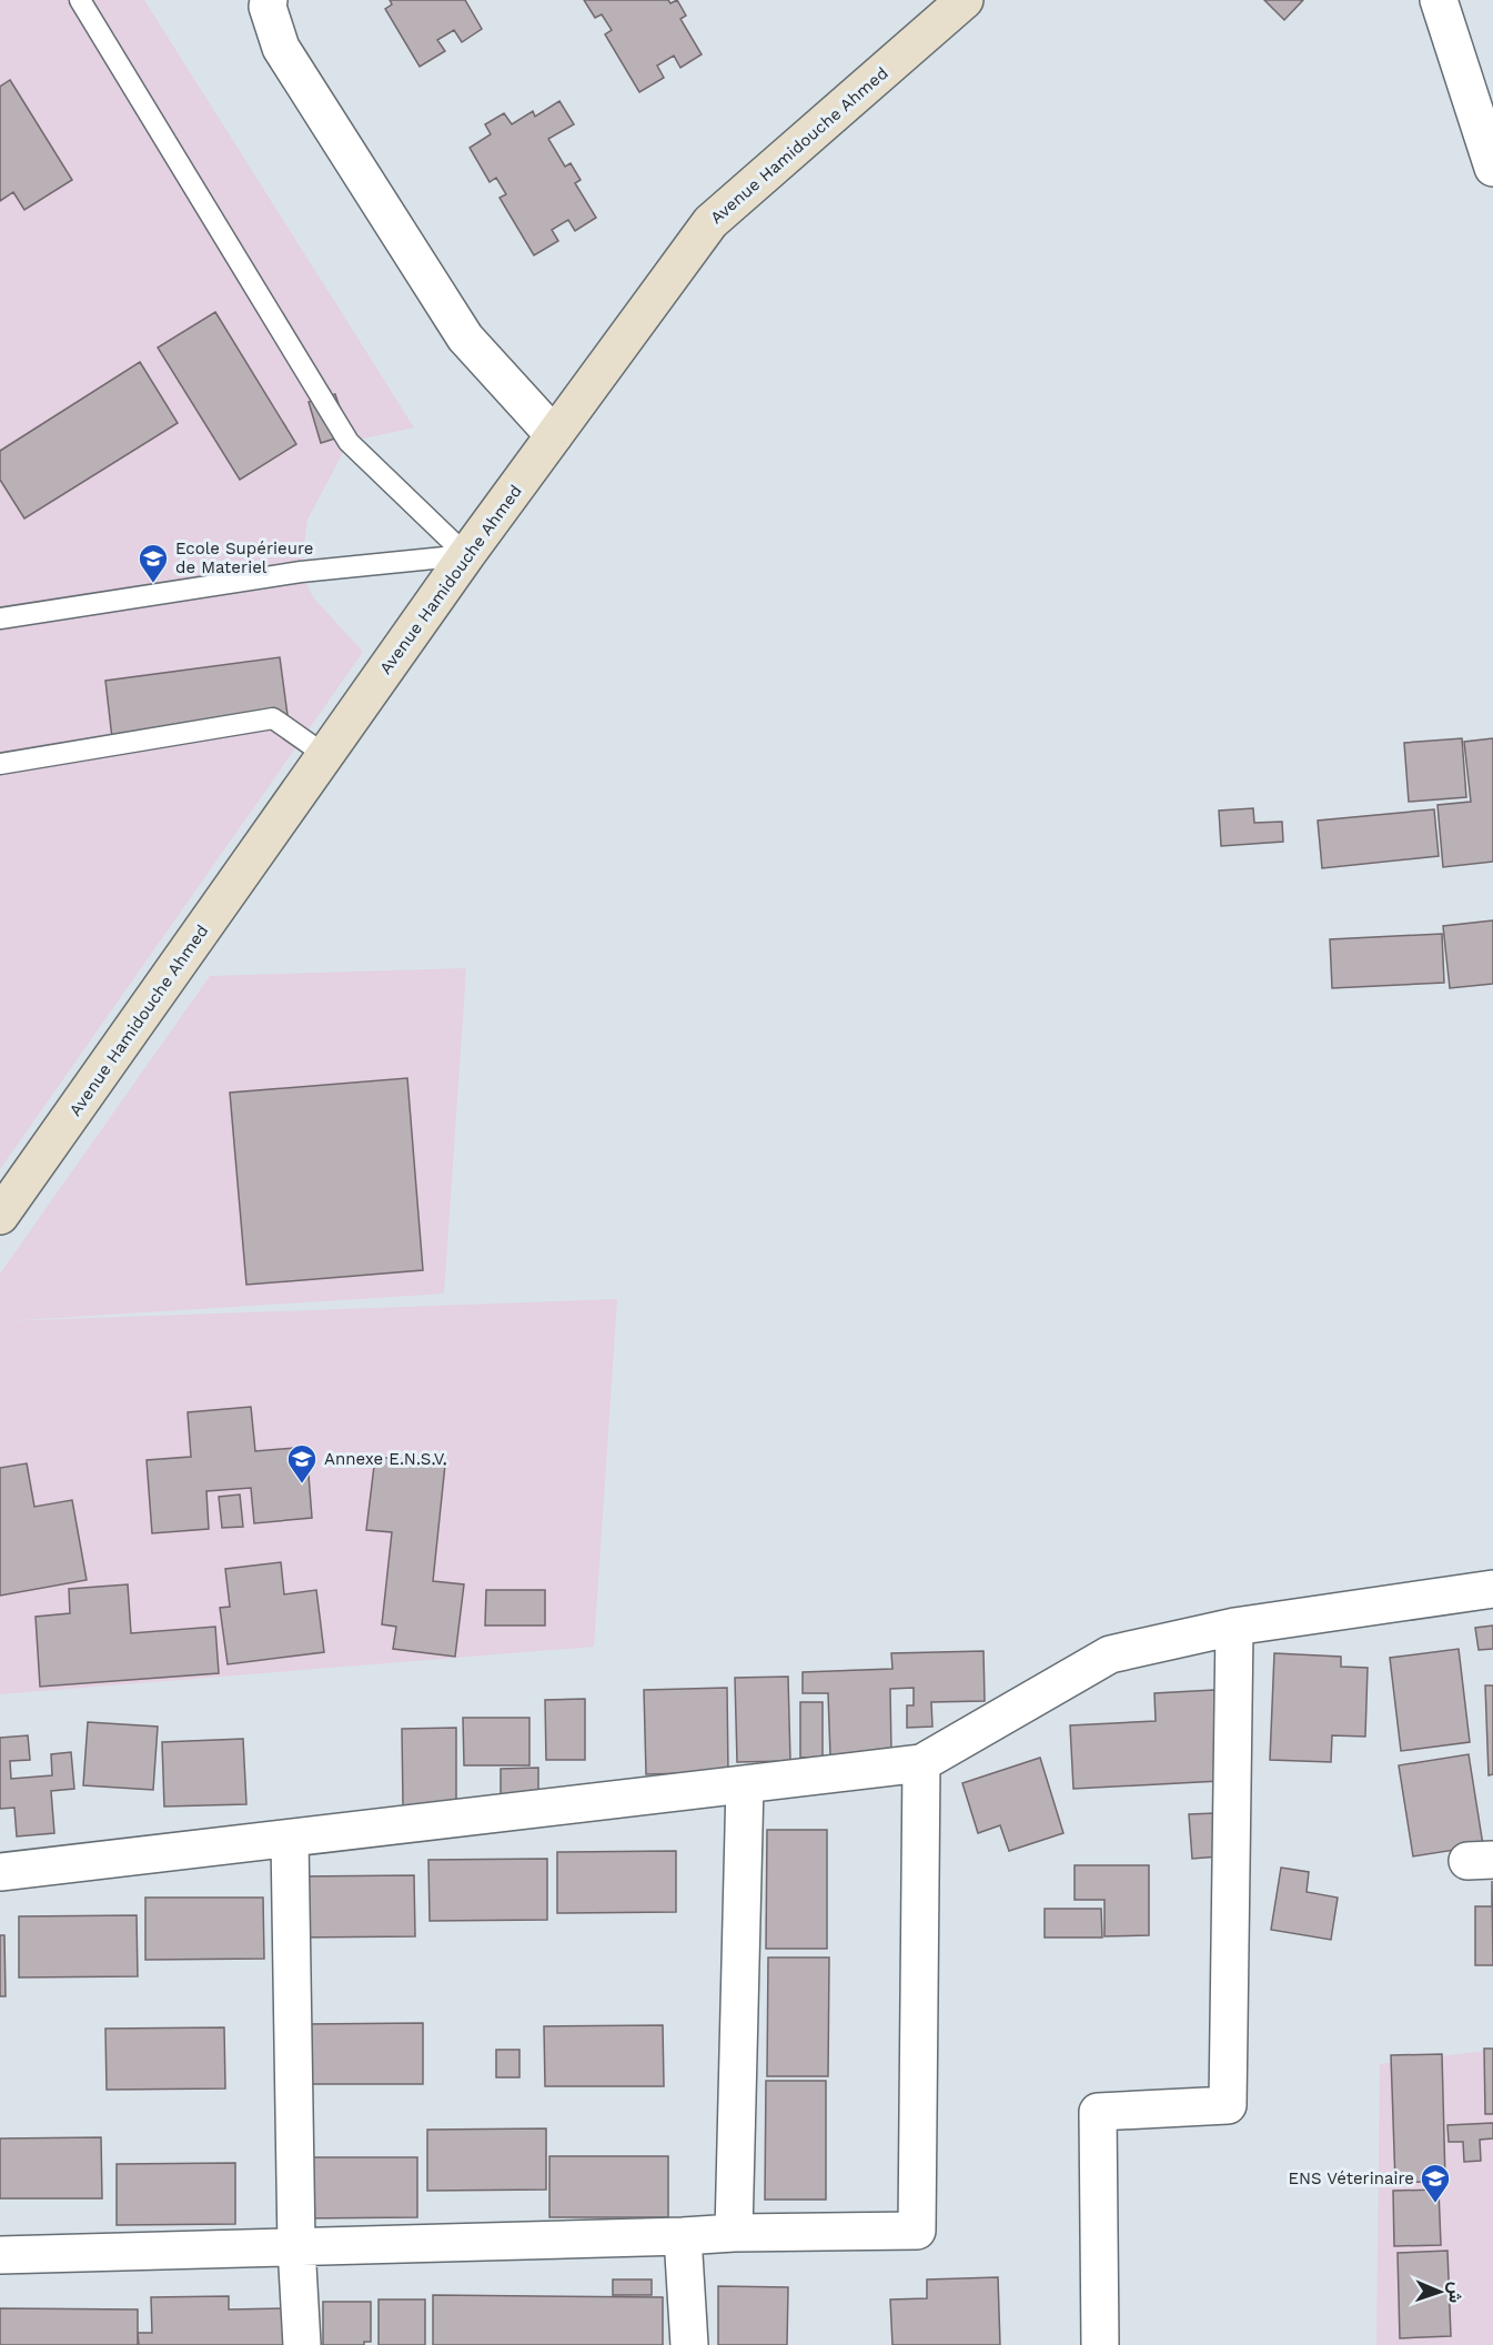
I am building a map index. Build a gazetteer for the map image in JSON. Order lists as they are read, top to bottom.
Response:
{
  "streets": {
    "main road": ["Avenue Hamidouche Ahmed"]
  },
  "places": {
    "school or university": ["Ecole Supérieure de Materiel", "Annexe E.N.S.V.", "ENS Véterinaire"]
  },
  "north": "right"
}
